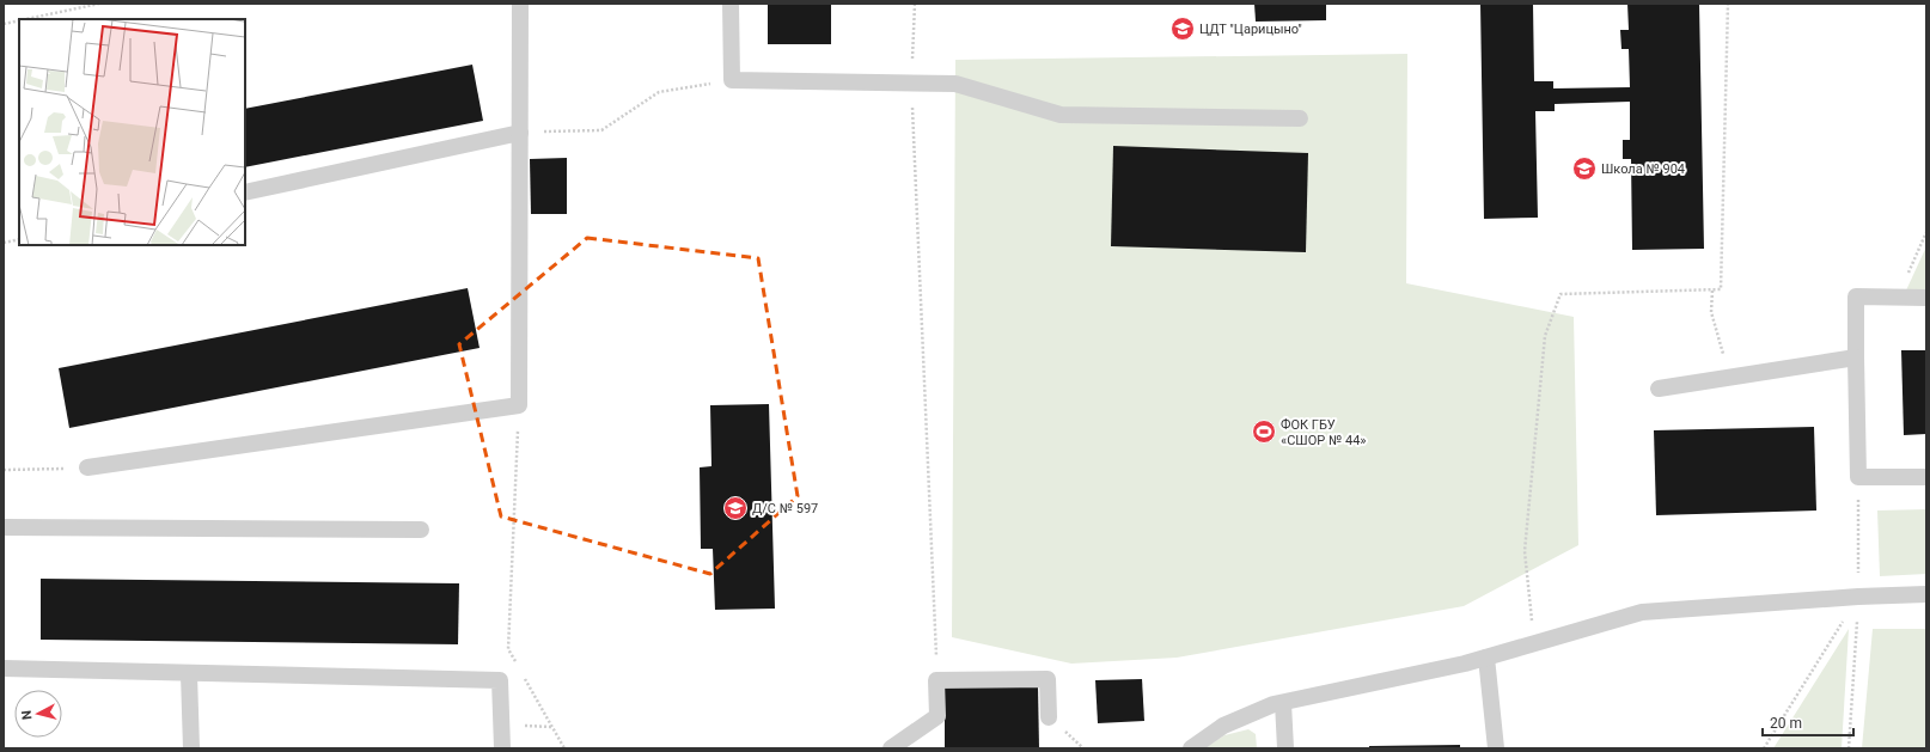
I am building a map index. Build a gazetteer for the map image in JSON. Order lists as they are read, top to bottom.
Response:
{
  "places": {
    "school or university": ["ЦДТ \"Царицыно\"", "Школа № 904", "Д/C № 597"],
    "sports": ["ФОК ГБУ «СШОР № 44»"]
  },
  "scale_bar": "20 m",
  "north": "left"
}
